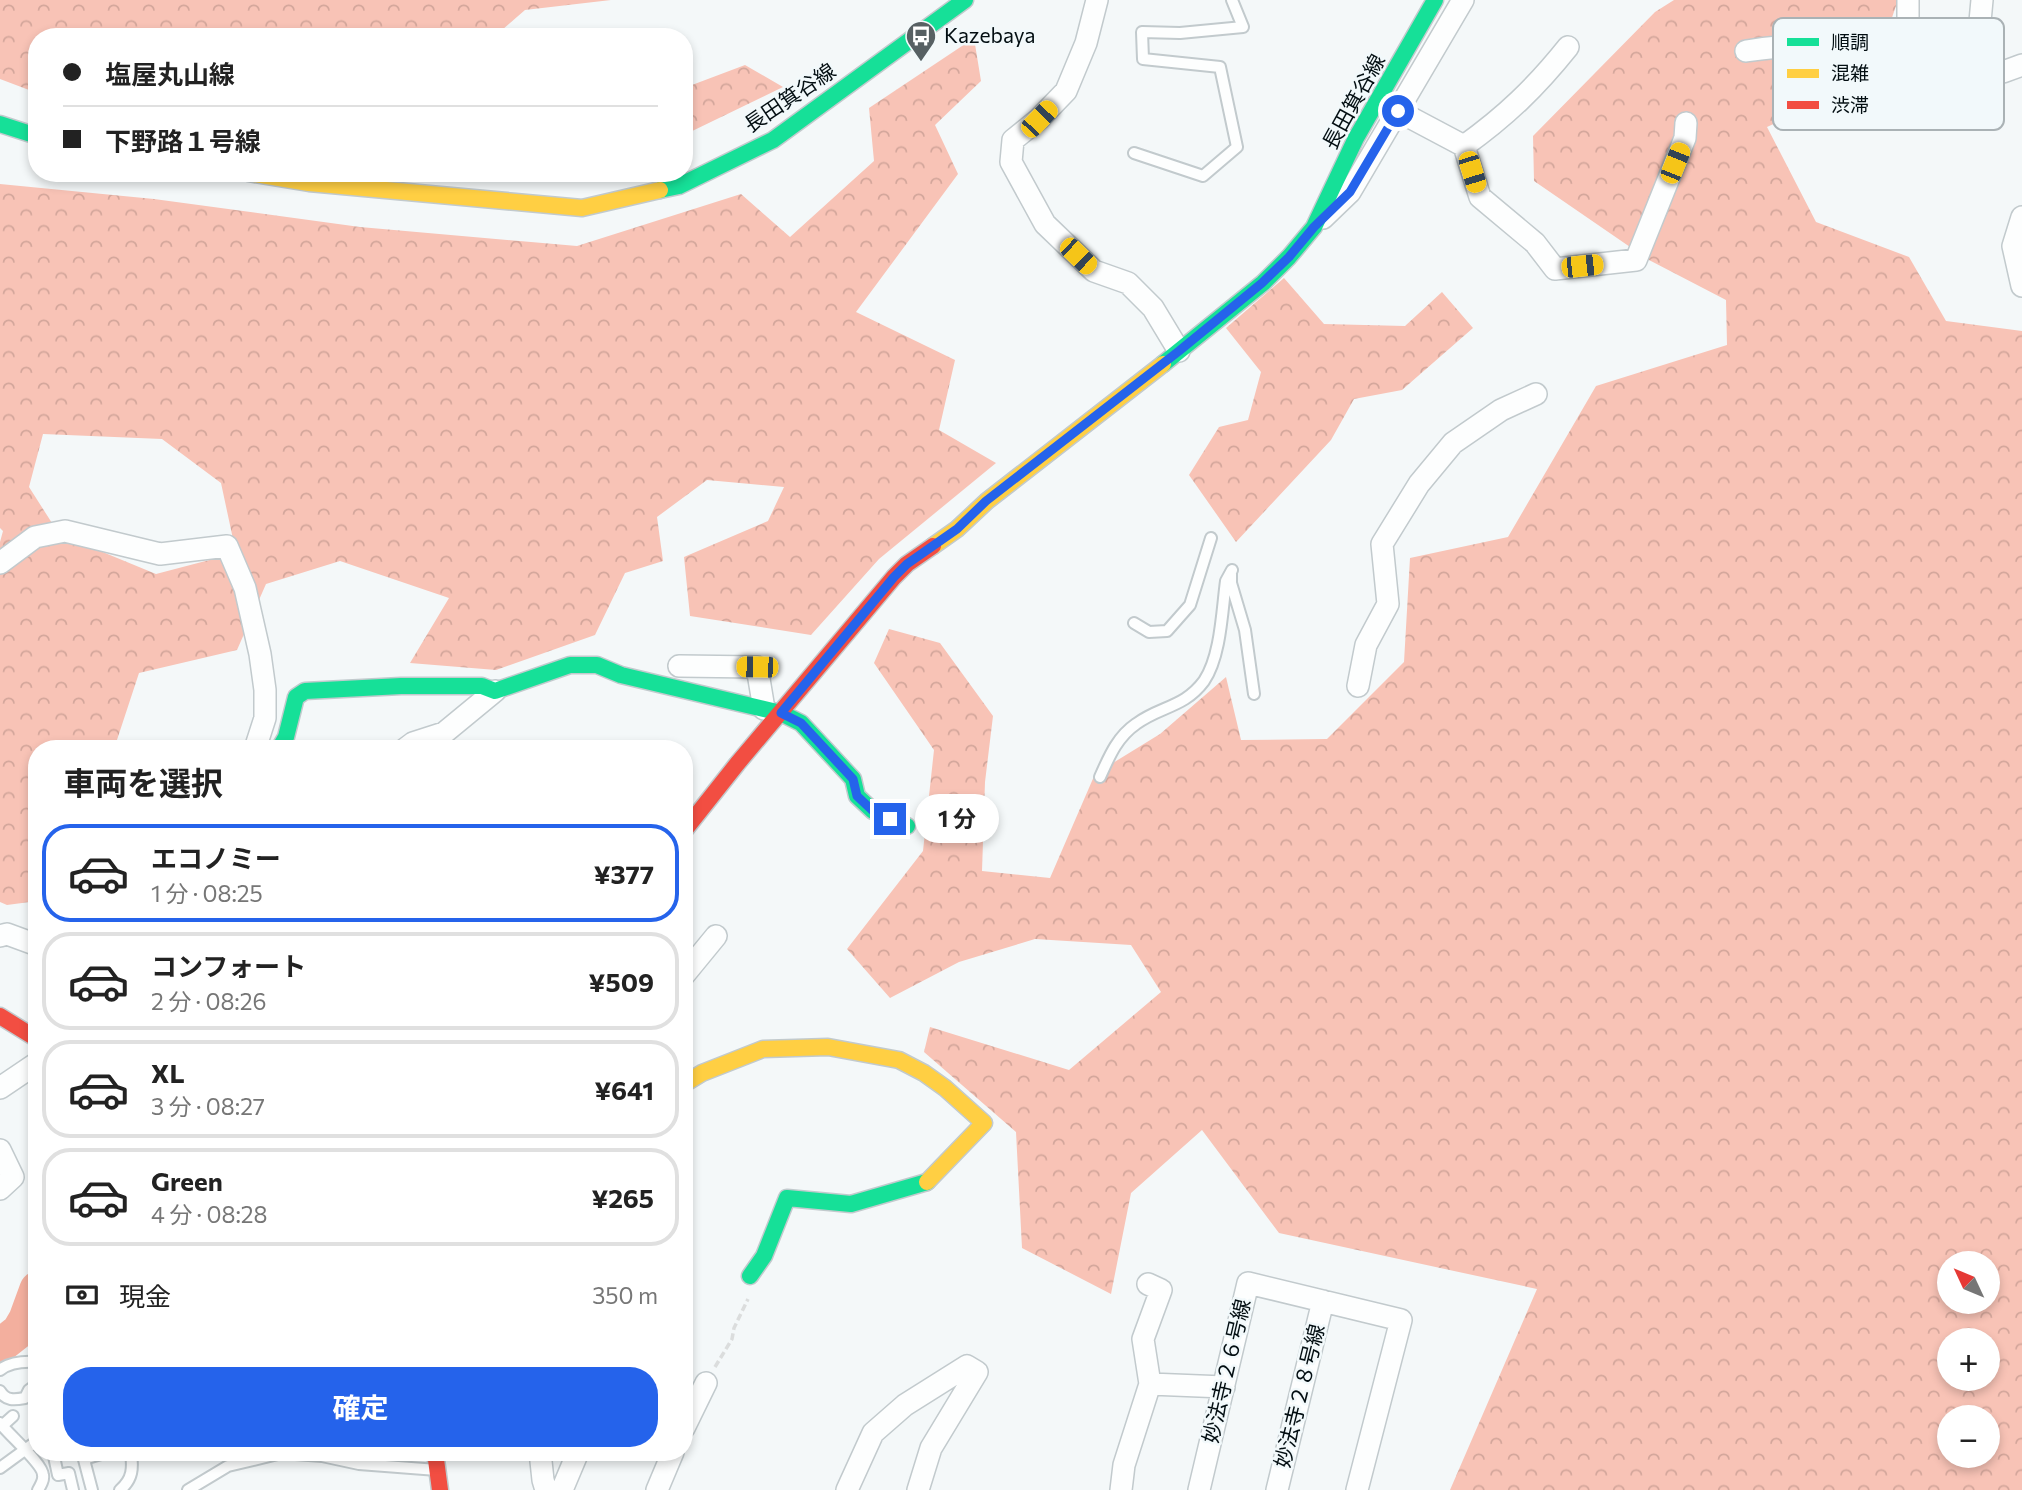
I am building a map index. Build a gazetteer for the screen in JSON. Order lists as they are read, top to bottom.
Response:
{
  "streets": {
    "street": ["長田箕谷線", "妙法寺２６号線", "妙法寺２８号線"]
  },
  "crossings": [
    ["妙法寺２６号線", "妙法寺２８号線"]
  ],
  "places": {
    "bus stop": ["Kazebaya"]
  },
  "legend": ["順調", "混雑", "渋滞"],
  "north": "top left",
  "page": {
    "banner": ["塩屋丸山線", "下野路１号線"],
    "heading": "車両を選択",
    "bubble": "1 分",
    "list": [
      {
        "name": "エコノミー",
        "note": "1 分 · 08:25",
        "value": "¥377"
      },
      {
        "name": "コンフォート",
        "note": "2 分 · 08:26",
        "value": "¥509"
      },
      {
        "name": "XL",
        "note": "3 分 · 08:27",
        "value": "¥641"
      },
      {
        "name": "Green",
        "note": "4 分 · 08:28",
        "value": "¥265"
      }
    ],
    "map_buttons": ["+", "−"],
    "pay": ["現金", "350 m"],
    "buttons": "確定"
  }
}
